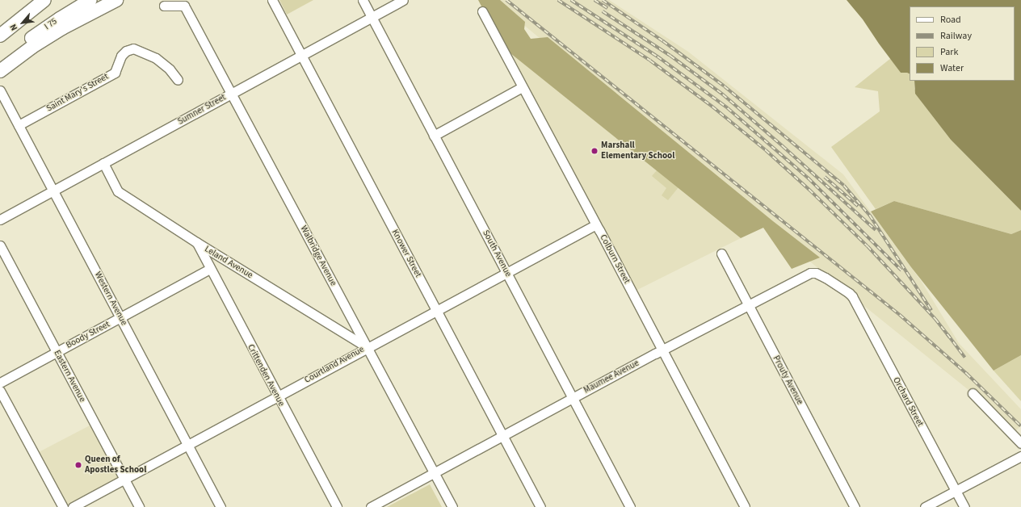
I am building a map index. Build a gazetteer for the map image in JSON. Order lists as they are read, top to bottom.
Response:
{
  "streets": {
    "highway": ["I 75"],
    "street": [
      "Saint Mary's Street",
      "Sumner Street",
      "Knower Street",
      "South Avenue",
      "Walbridge Avenue",
      "Colburn Street",
      "Leland Avenue",
      "Western Avenue",
      "Boody Street",
      "Courtland Avenue",
      "Crittenden Avenue",
      "Eastern Avenue",
      "Maumee Avenue",
      "Prouty Avenue",
      "Orchard Street"
    ]
  },
  "crossings": [
    ["Saint Mary's Street", "Western Avenue"],
    ["Sumner Street", "Knower Street"],
    ["Sumner Street", "South Avenue"],
    ["Sumner Street", "Walbridge Avenue"],
    ["Sumner Street", "Leland Avenue"],
    ["Sumner Street", "Western Avenue"],
    ["Knower Street", "Courtland Avenue"],
    ["Knower Street", "Maumee Avenue"],
    ["South Avenue", "Courtland Avenue"],
    ["South Avenue", "Maumee Avenue"],
    ["Walbridge Avenue", "Leland Avenue"],
    ["Walbridge Avenue", "Courtland Avenue"],
    ["Walbridge Avenue", "Maumee Avenue"],
    ["Colburn Street", "Courtland Avenue"],
    ["Colburn Street", "Maumee Avenue"],
    ["Leland Avenue", "Courtland Avenue"],
    ["Leland Avenue", "Crittenden Avenue"],
    ["Western Avenue", "Boody Street"],
    ["Western Avenue", "Courtland Avenue"],
    ["Boody Street", "Crittenden Avenue"],
    ["Boody Street", "Eastern Avenue"],
    ["Courtland Avenue", "Crittenden Avenue"],
    ["Courtland Avenue", "Eastern Avenue"],
    ["Maumee Avenue", "Prouty Avenue"],
    ["Maumee Avenue", "Orchard Street"]
  ],
  "places": ["Marshall Elementary School", "Queen of Apostles School"],
  "legend": [
    "Road",
    "Railway",
    "Park",
    "Water"
  ],
  "north": "bottom left"
}
